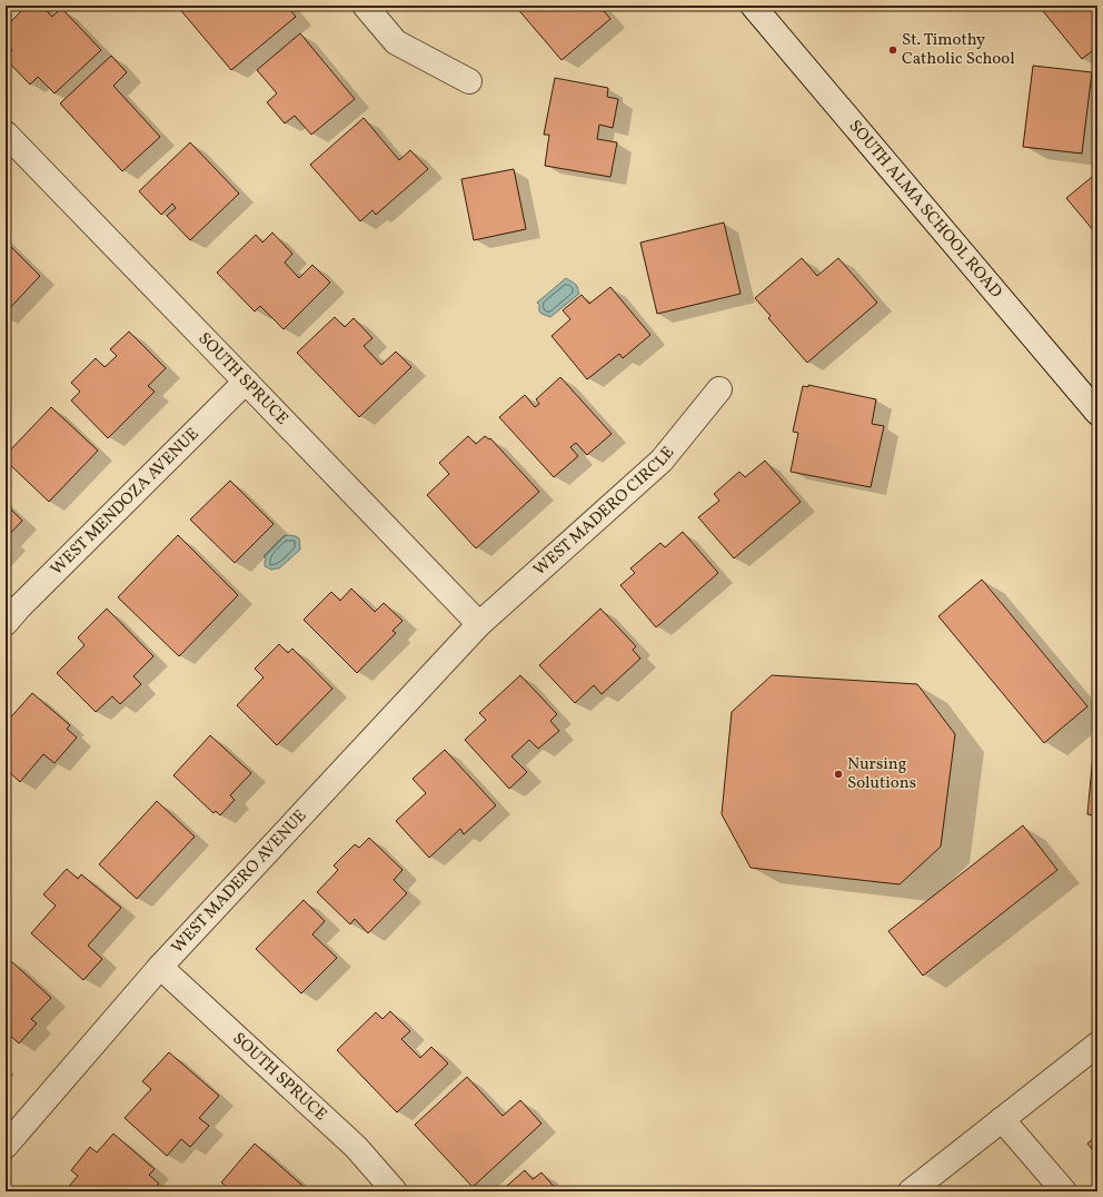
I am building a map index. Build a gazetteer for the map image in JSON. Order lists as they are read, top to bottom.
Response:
{
  "streets": {
    "street": [
      "SOUTH ALMA SCHOOL ROAD",
      "SOUTH SPRUCE",
      "WEST MENDOZA AVENUE",
      "WEST MADERO CIRCLE",
      "WEST MADERO AVENUE"
    ]
  },
  "crossings": [
    ["SOUTH SPRUCE", "WEST MENDOZA AVENUE"],
    ["SOUTH SPRUCE", "WEST MADERO CIRCLE"],
    ["SOUTH SPRUCE", "WEST MADERO AVENUE"],
    ["WEST MADERO CIRCLE", "WEST MADERO AVENUE"]
  ],
  "places": ["St. Timothy Catholic School", "Nursing Solutions"]
}
